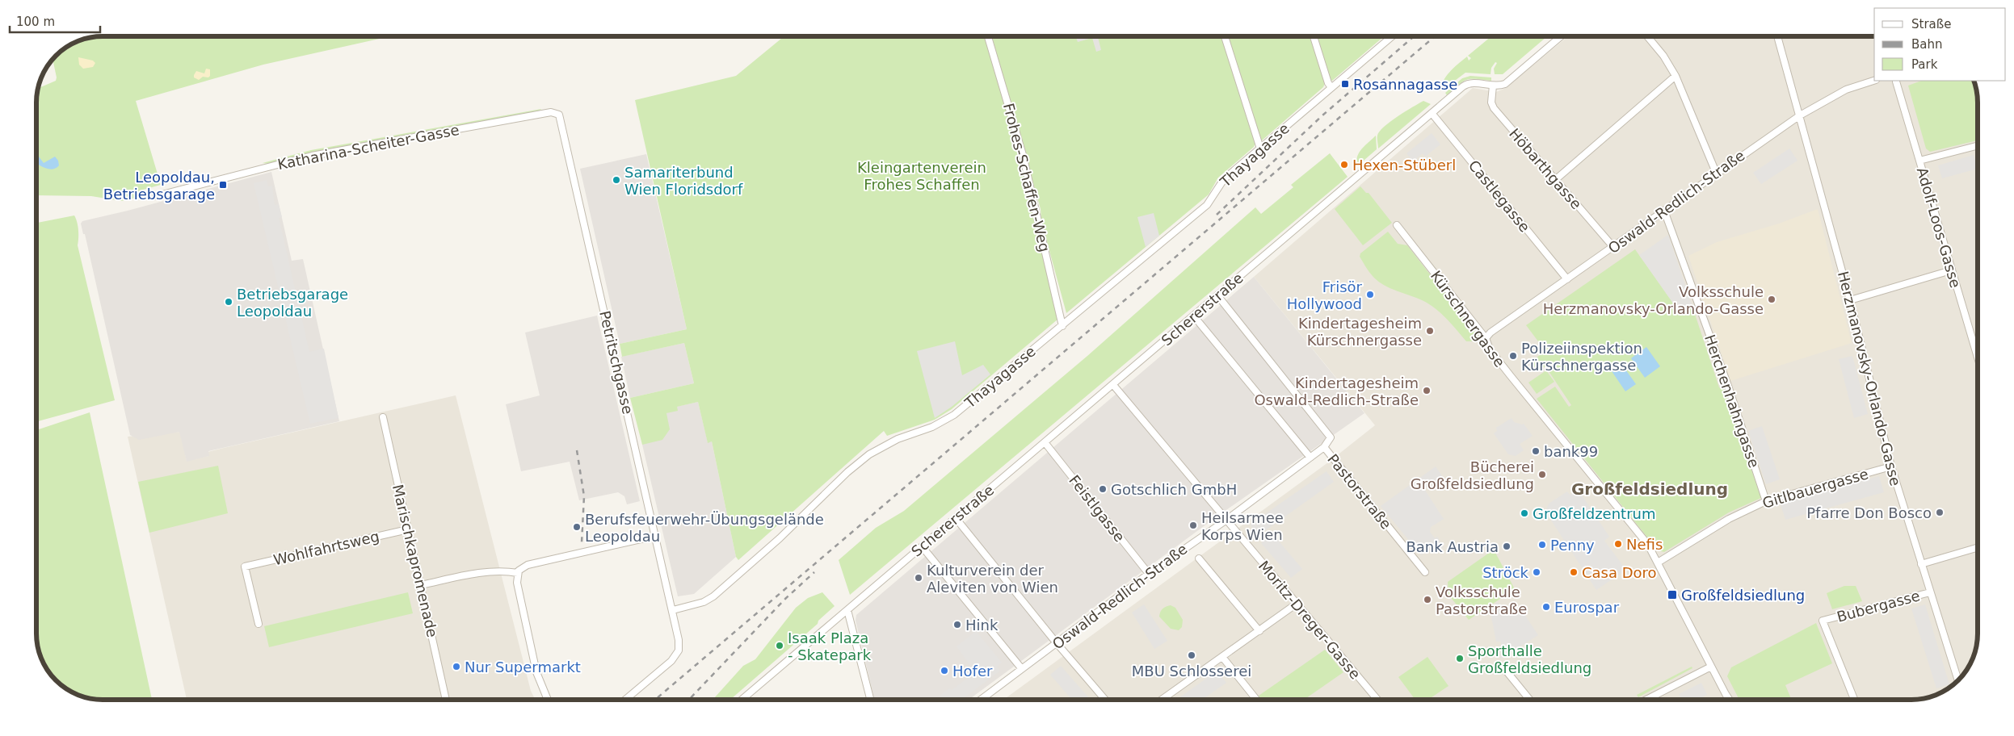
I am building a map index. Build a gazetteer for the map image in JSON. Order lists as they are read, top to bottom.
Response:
{
  "streets": {
    "street": [
      "Katharina-Scheiter-Gasse",
      "Thayagasse",
      "Höbarthgasse",
      "Frohes-Schaffen-Weg",
      "Castlegasse",
      "Oswald-Redlich-Straße",
      "Adolf-Loos-Gasse",
      "Schererstraße",
      "Kürschnergasse",
      "Petritschgasse",
      "Herzmanovsky-Orlando-Gasse",
      "Herchenhahngasse",
      "Gitlbauergasse",
      "Pastorstraße",
      "Feistlgasse",
      "Wohlfahrtsweg",
      "Marischkapromenade",
      "Bubergasse",
      "Moritz-Dreger-Gasse"
    ]
  },
  "crossings": [
    ["Katharina-Scheiter-Gasse", "Petritschgasse"],
    ["Thayagasse", "Frohes-Schaffen-Weg"],
    ["Thayagasse", "Petritschgasse"],
    ["Höbarthgasse", "Oswald-Redlich-Straße"],
    ["Höbarthgasse", "Schererstraße"],
    ["Castlegasse", "Oswald-Redlich-Straße"],
    ["Castlegasse", "Schererstraße"],
    ["Oswald-Redlich-Straße", "Kürschnergasse"],
    ["Oswald-Redlich-Straße", "Herzmanovsky-Orlando-Gasse"],
    ["Oswald-Redlich-Straße", "Herchenhahngasse"],
    ["Oswald-Redlich-Straße", "Pastorstraße"],
    ["Oswald-Redlich-Straße", "Feistlgasse"],
    ["Oswald-Redlich-Straße", "Moritz-Dreger-Gasse"],
    ["Schererstraße", "Pastorstraße"],
    ["Schererstraße", "Feistlgasse"],
    ["Schererstraße", "Moritz-Dreger-Gasse"],
    ["Kürschnergasse", "Gitlbauergasse"],
    ["Herzmanovsky-Orlando-Gasse", "Gitlbauergasse"],
    ["Herzmanovsky-Orlando-Gasse", "Bubergasse"],
    ["Herchenhahngasse", "Gitlbauergasse"],
    ["Wohlfahrtsweg", "Marischkapromenade"]
  ],
  "districts": ["Großfeldsiedlung"],
  "parks": ["Kleingartenverein Frohes Schaffen"],
  "places": {
    "transit": ["Rosannagasse", "Leopoldau, Betriebsgarage", "Großfeldsiedlung"],
    "other": [
      "Hexen-Stüberl",
      "Samariterbund Wien Floridsdorf",
      "Frisör Hollywood",
      "Volksschule Herzmanovsky-Orlando-Gasse",
      "Betriebsgarage Leopoldau",
      "Kindertagesheim Kürschnergasse",
      "Polizeiinspektion Kürschnergasse",
      "Kindertagesheim Oswald-Redlich-Straße",
      "bank99",
      "Bücherei Großfeldsiedlung",
      "Gotschlich GmbH",
      "Pfarre Don Bosco",
      "Großfeldzentrum",
      "Heilsarmee Korps Wien",
      "Berufsfeuerwehr-Übungsgelände Leopoldau",
      "Nefis",
      "Penny",
      "Bank Austria",
      "Ströck",
      "Casa Doro",
      "Kulturverein der Aleviten von Wien",
      "Volksschule Pastorstraße",
      "Eurospar",
      "Hink",
      "Isaak Plaza - Skatepark",
      "MBU Schlosserei",
      "Sporthalle Großfeldsiedlung",
      "Nur Supermarkt",
      "Hofer"
    ]
  },
  "legend": ["Straße", "Bahn", "Park"],
  "scale_bar": "100 m"
}
